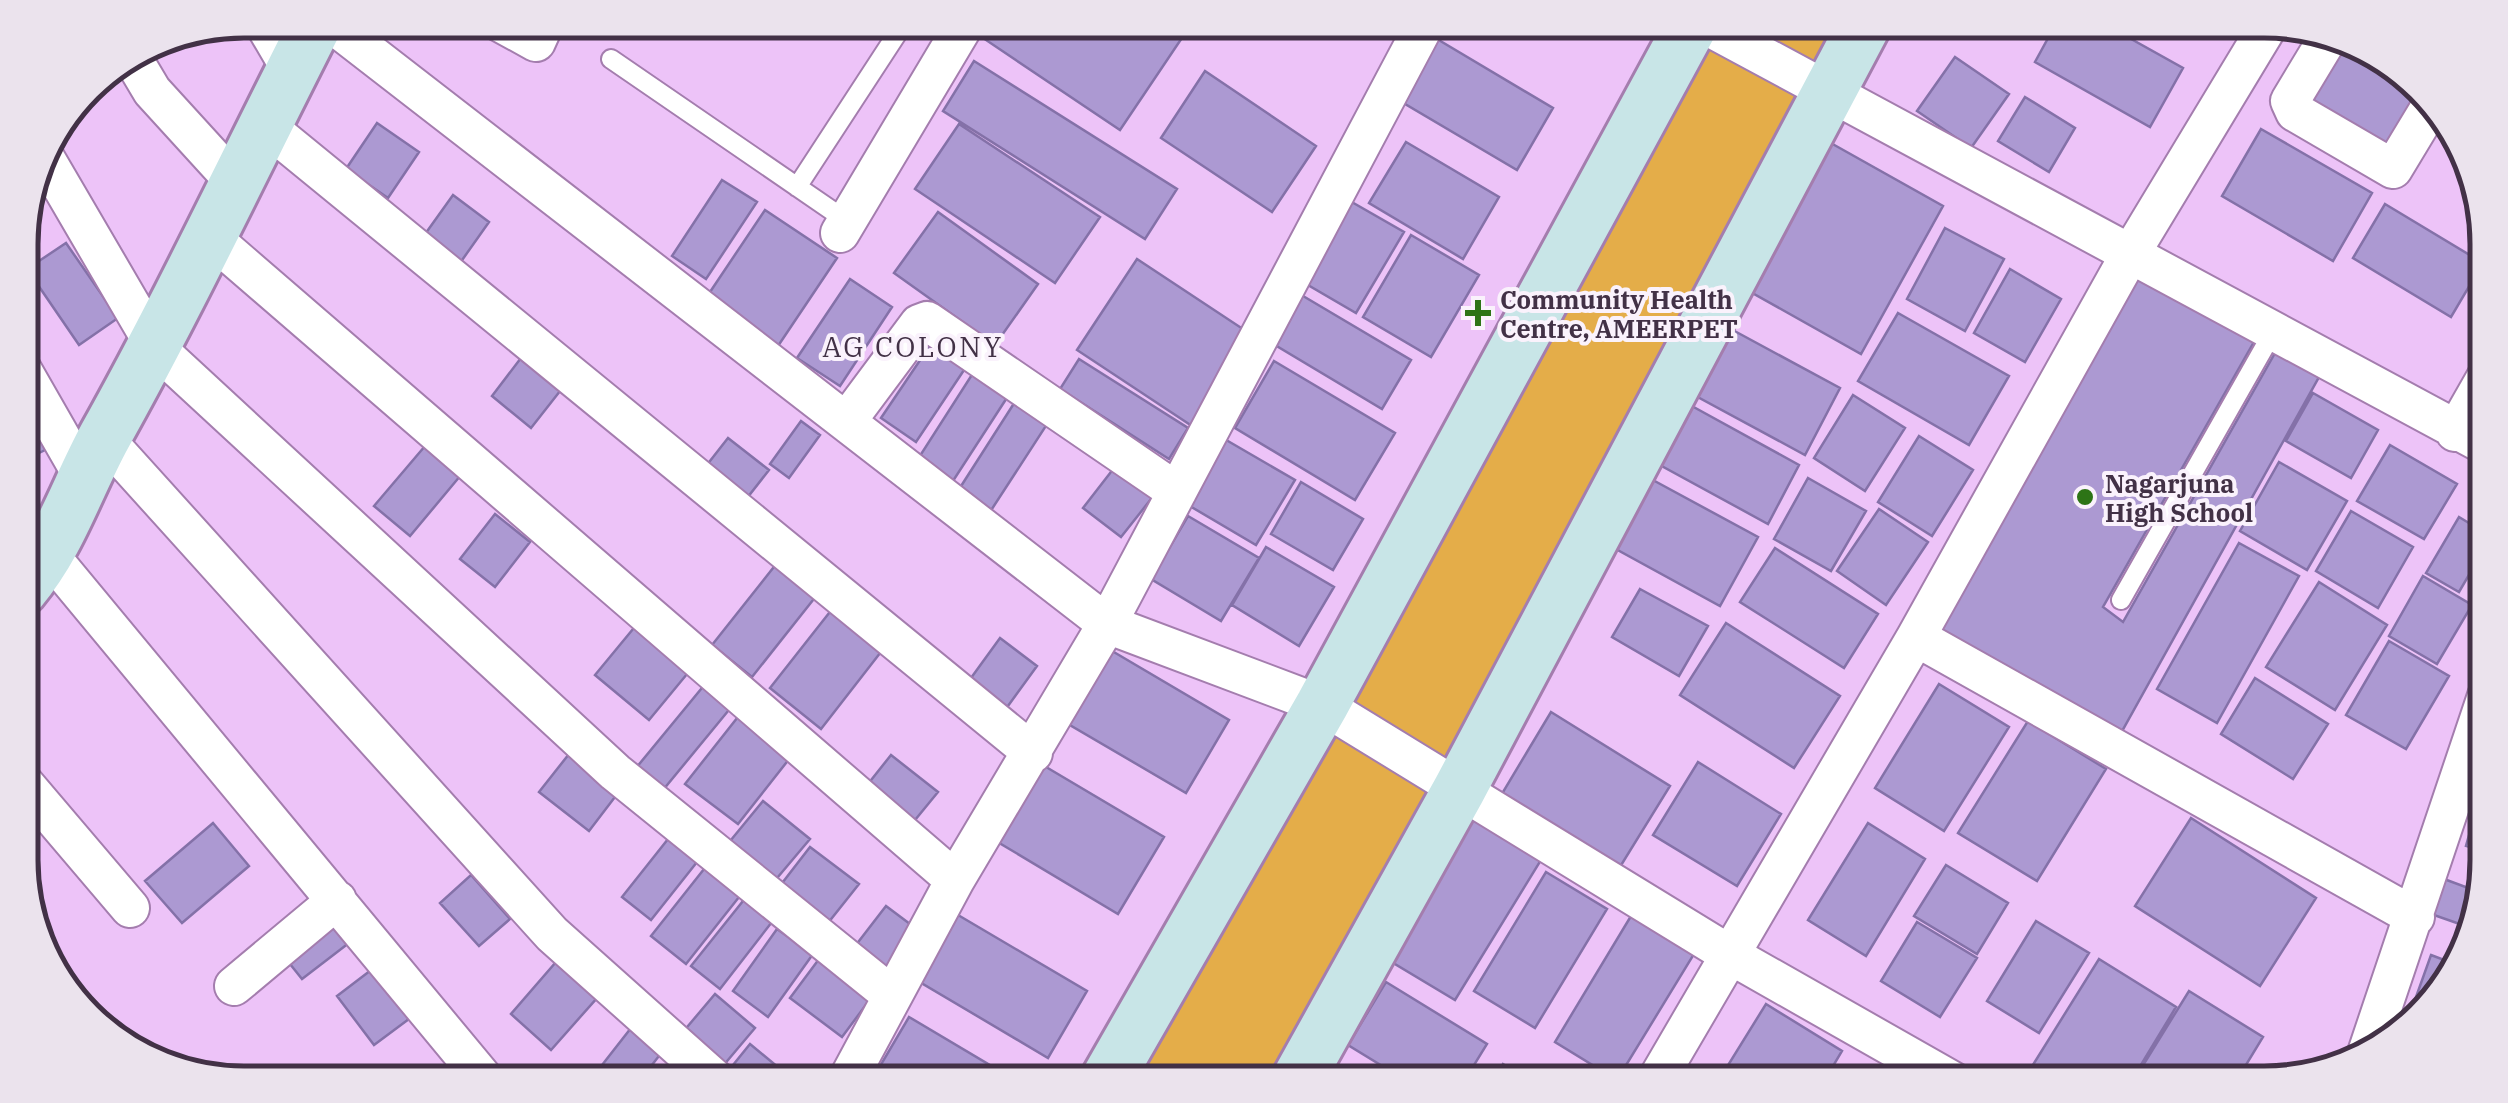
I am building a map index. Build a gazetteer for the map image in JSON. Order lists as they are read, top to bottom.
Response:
{
  "districts": ["AG COLONY"],
  "places": {
    "health": ["Community Health Centre, AMEERPET"],
    "other": ["Nagarjuna High School"]
  }
}
